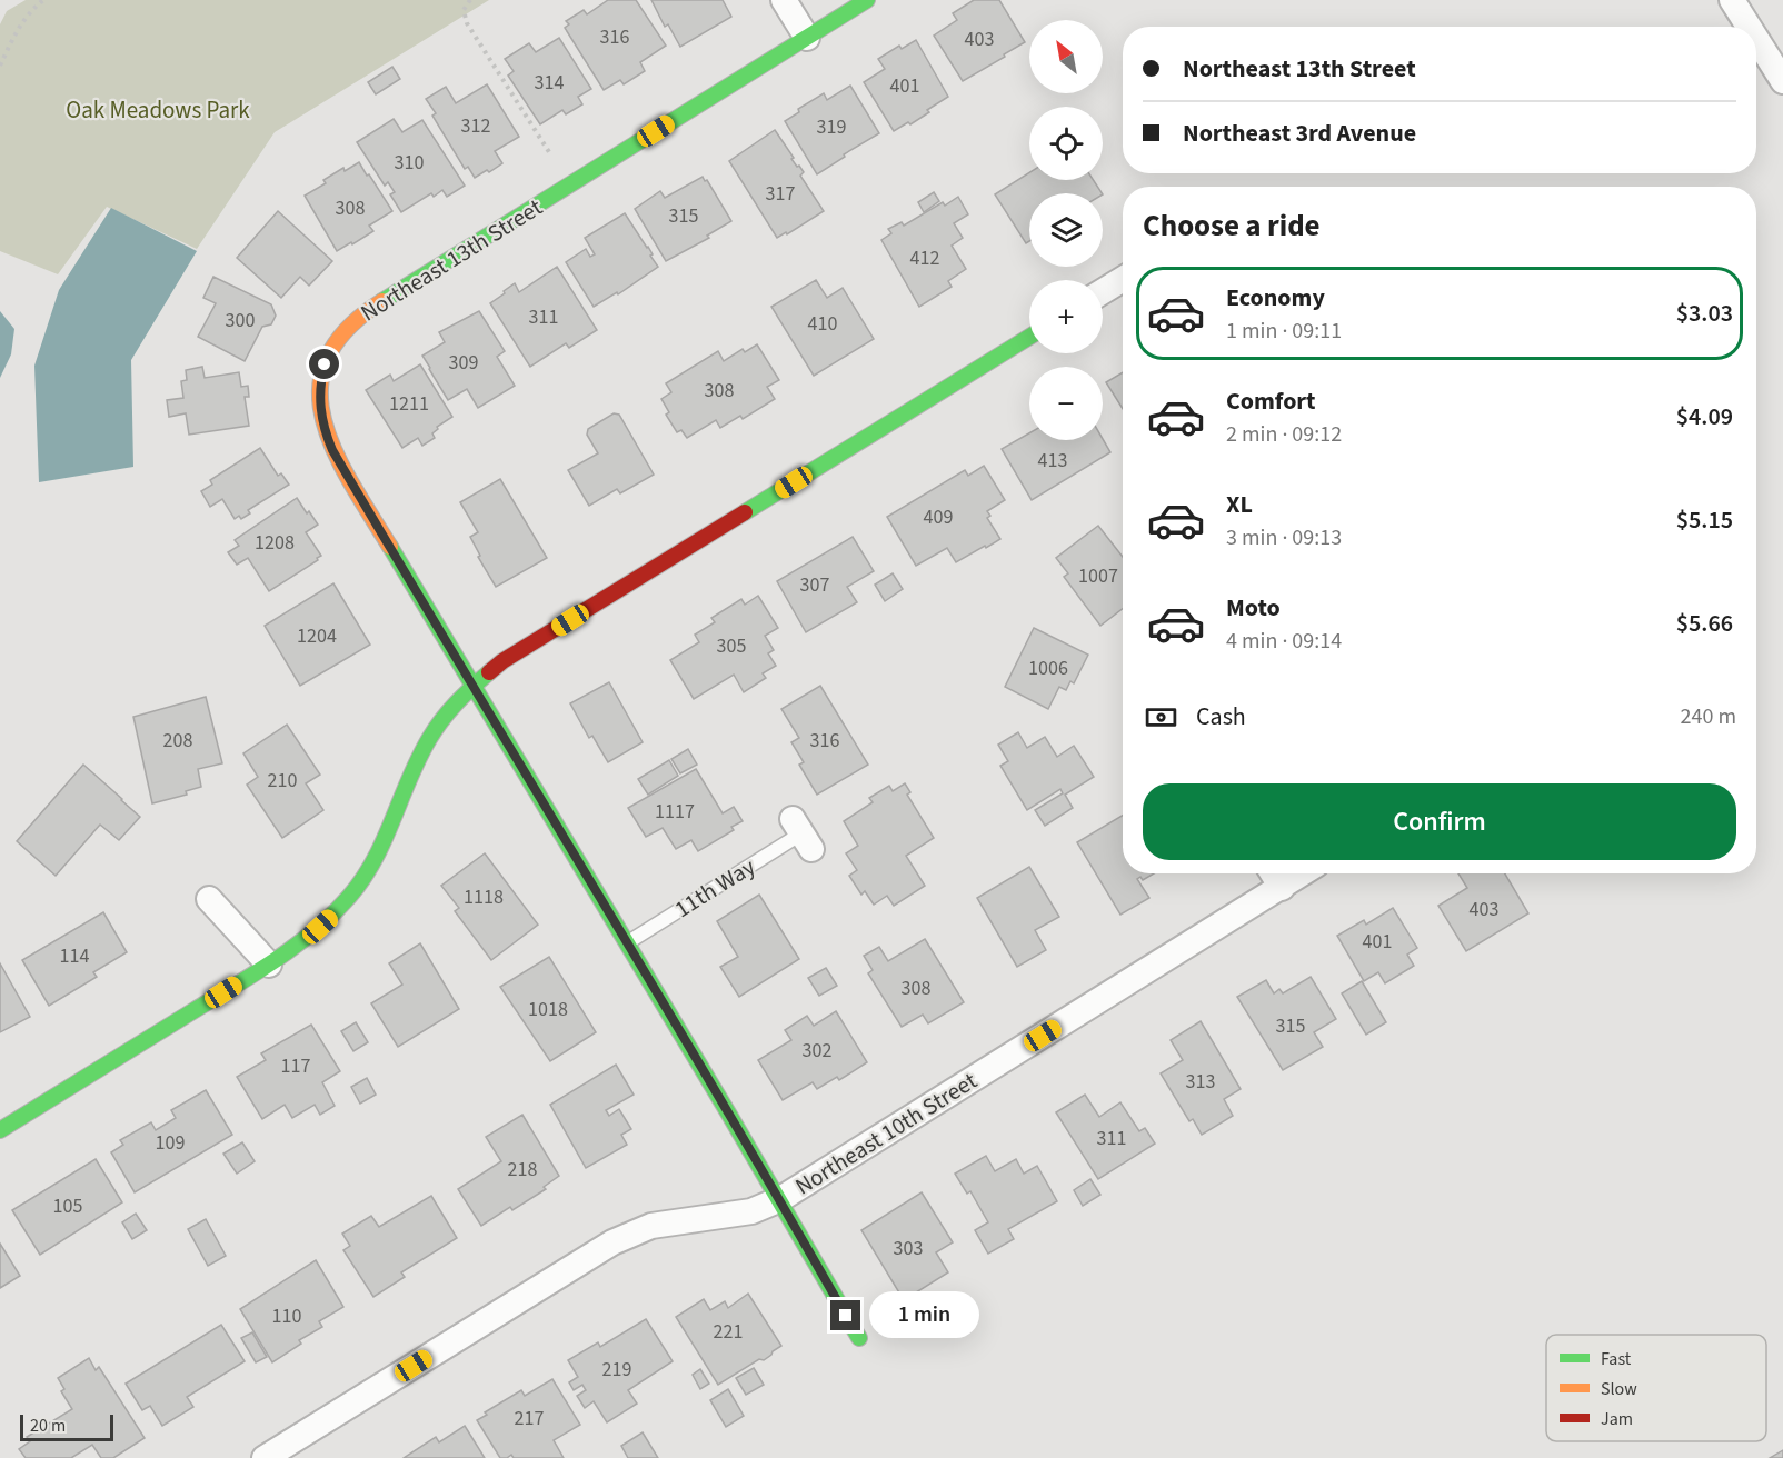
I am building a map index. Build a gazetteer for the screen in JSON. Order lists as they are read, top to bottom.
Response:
{
  "streets": {
    "street": ["Northeast 13th Street", "Northeast 10th Street"],
    "lane": ["11th Way"]
  },
  "crossings": [
    ["Northeast 13th Street", "11th Way"],
    ["Northeast 13th Street", "Northeast 10th Street"]
  ],
  "parks": ["Oak Meadows Park"],
  "house_numbers": [
    "316",
    "403",
    "314",
    "401",
    "312",
    "319",
    "310",
    "317",
    "308",
    "315",
    "412",
    "311",
    "300",
    "410",
    "309",
    "308",
    "1211",
    "413",
    "409",
    "1208",
    "1007",
    "307",
    "1204",
    "305",
    "1006",
    "208",
    "316",
    "210",
    "1117",
    "1118",
    "403",
    "401",
    "114",
    "308",
    "1018",
    "315",
    "302",
    "117",
    "313",
    "311",
    "109",
    "218",
    "105",
    "303",
    "110",
    "221",
    "219",
    "217"
  ],
  "legend": ["Fast", "Slow", "Jam"],
  "scale_bar": "20 m",
  "north": "top left",
  "page": {
    "map_buttons": ["+", "−"],
    "banner": ["Northeast 13th Street", "Northeast 3rd Avenue"],
    "heading": "Choose a ride",
    "list": [
      {
        "name": "Economy",
        "note": "1 min · 09:11",
        "value": "$3.03"
      },
      {
        "name": "Comfort",
        "note": "2 min · 09:12",
        "value": "$4.09"
      },
      {
        "name": "XL",
        "note": "3 min · 09:13",
        "value": "$5.15"
      },
      {
        "name": "Moto",
        "note": "4 min · 09:14",
        "value": "$5.66"
      }
    ],
    "pay": ["Cash", "240 m"],
    "buttons": "Confirm",
    "bubble": "1 min",
    "scale": "20 m"
  }
}
